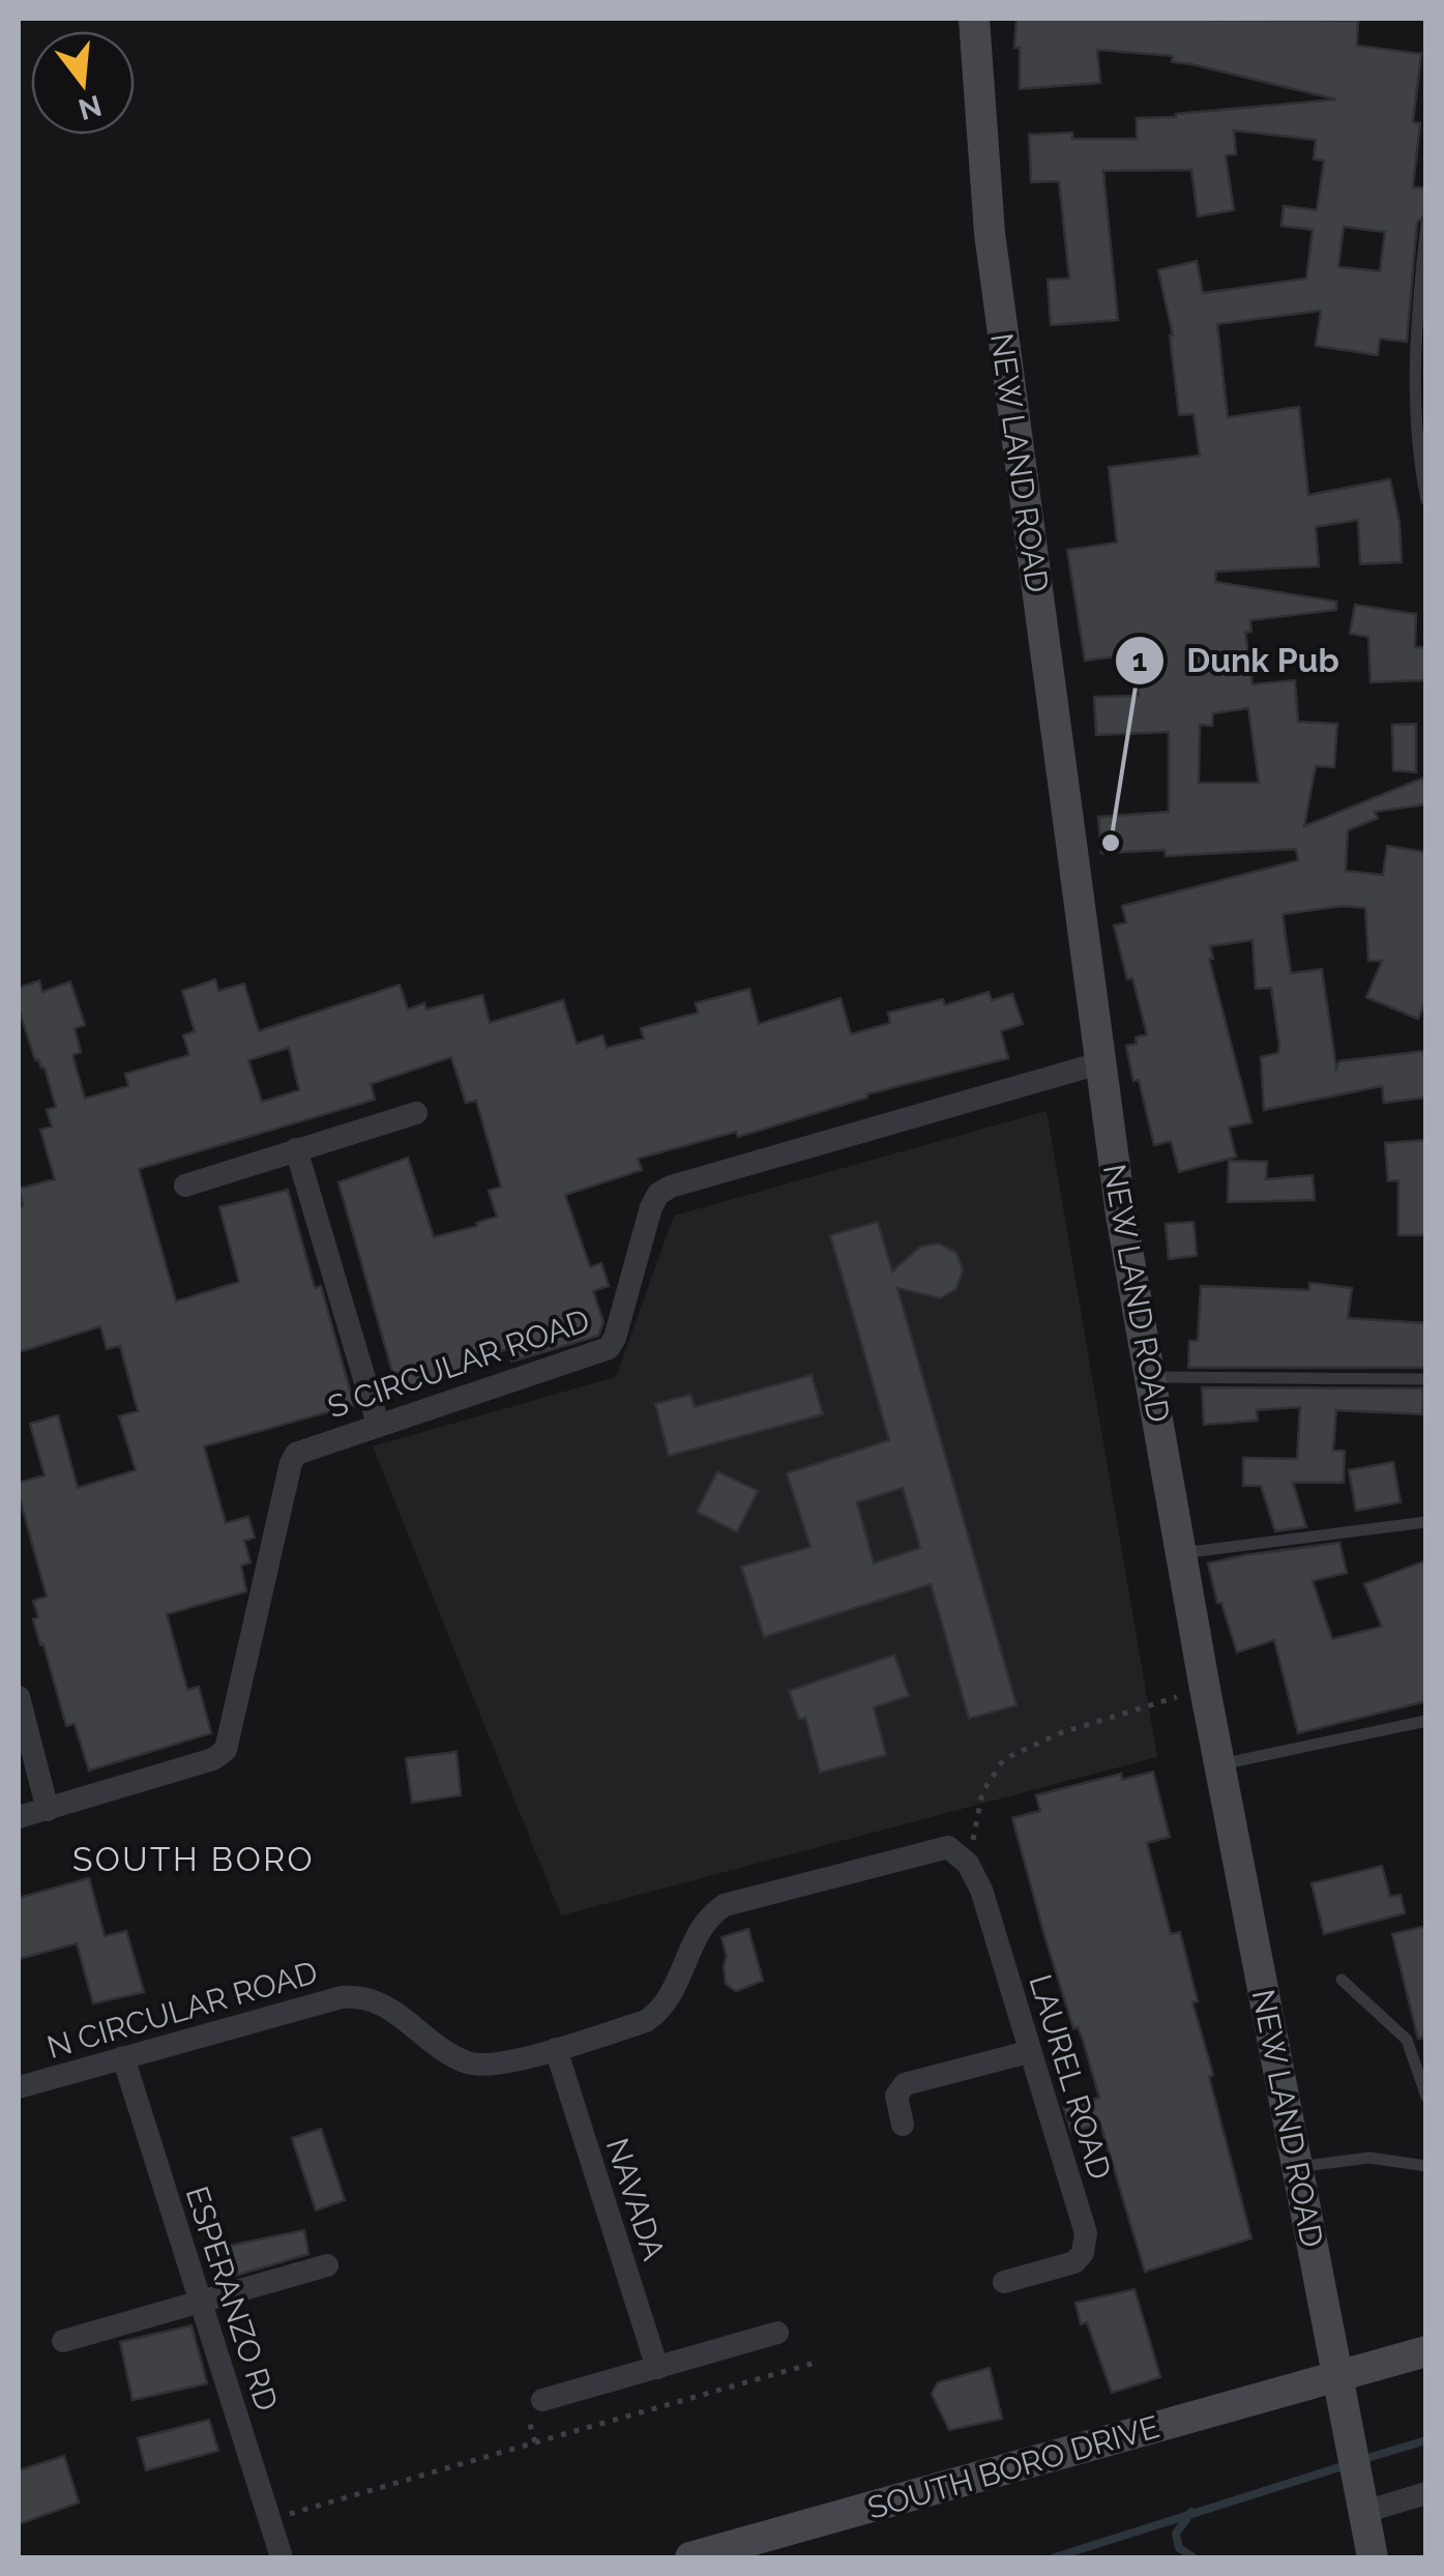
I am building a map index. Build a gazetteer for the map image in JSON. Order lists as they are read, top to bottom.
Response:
{
  "streets": {
    "street": [
      "NEW LAND ROAD",
      "S CIRCULAR ROAD",
      "N CIRCULAR ROAD",
      "LAUREL ROAD",
      "NAVADA",
      "ESPERANZO RD",
      "SOUTH BORO DRIVE"
    ]
  },
  "crossings": [
    ["NEW LAND ROAD", "S CIRCULAR ROAD"],
    ["NEW LAND ROAD", "SOUTH BORO DRIVE"],
    ["N CIRCULAR ROAD", "LAUREL ROAD"],
    ["N CIRCULAR ROAD", "NAVADA"],
    ["N CIRCULAR ROAD", "ESPERANZO RD"]
  ],
  "districts": ["SOUTH BORO"],
  "places": ["Dunk Pub"],
  "north": "bottom"
}
